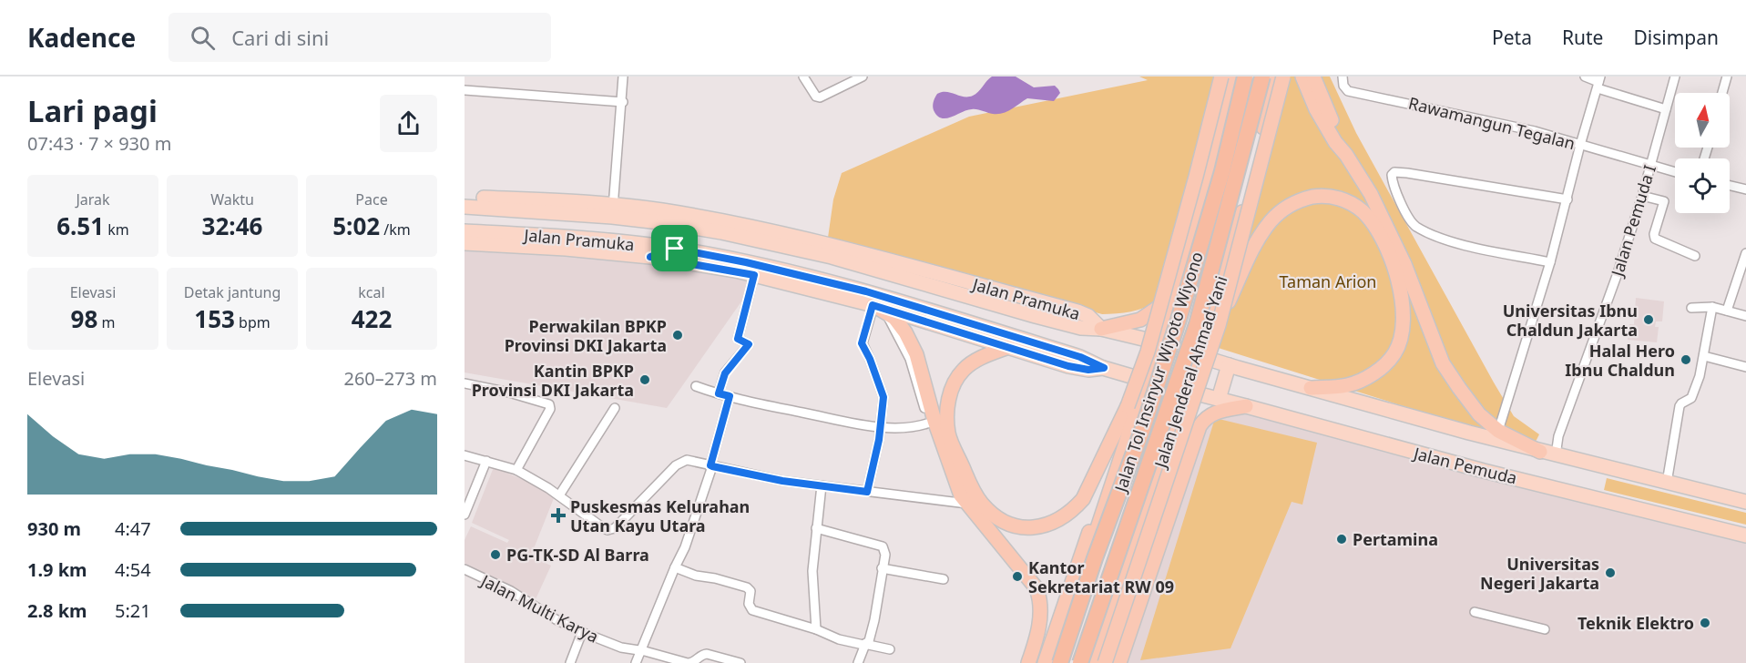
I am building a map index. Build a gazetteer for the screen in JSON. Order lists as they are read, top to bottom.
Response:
{
  "streets": {
    "highway": ["Jalan Tol Insinyur Wiyoto Wiyono", "Jalan Jenderal Ahmad Yani"],
    "main road": ["Jalan Pramuka", "Jalan Pemuda"],
    "street": ["Rawamangun Tegalan", "Jalan Pemuda I", "Jalan Multi Karya"]
  },
  "crossings": [
    ["Rawamangun Tegalan", "Jalan Pemuda I"],
    ["Jalan Pemuda I", "Jalan Pemuda"],
    ["Jalan Pramuka", "Jalan Jenderal Ahmad Yani"],
    ["Jalan Pramuka", "Jalan Pemuda"],
    ["Jalan Jenderal Ahmad Yani", "Jalan Pemuda"]
  ],
  "parks": ["Taman Arion"],
  "places": {
    "other": [
      "Universitas Ibnu Chaldun Jakarta",
      "Perwakilan BPKP Provinsi DKI Jakarta",
      "Halal Hero Ibnu Chaldun",
      "Kantin BPKP Provinsi DKI Jakarta",
      "Pertamina",
      "PG-TK-SD Al Barra",
      "Universitas Negeri Jakarta",
      "Kantor Sekretariat RW 09",
      "Teknik Elektro"
    ],
    "health": ["Puskesmas Kelurahan Utan Kayu Utara"]
  },
  "north": "top",
  "page": {
    "header": "Kadence",
    "search": "Cari di sini",
    "nav": ["Peta", "Rute", "Disimpan"],
    "heading": ["Lari pagi", "07:43 · 7 × 930 m"],
    "stats": [
      ["Jarak", "6.51 km"],
      ["Waktu", "32:46"],
      ["Pace", "5:02 /km"],
      ["Elevasi", "98 m"],
      ["Detak jantung", "153 bpm"],
      ["kcal", "422"]
    ],
    "chart": ["Elevasi", "260–273 m"],
    "list": [
      {
        "name": "930 m",
        "note": "4:47"
      },
      {
        "name": "1.9 km",
        "note": "4:54"
      },
      {
        "name": "2.8 km",
        "note": "5:21"
      }
    ]
  }
}
